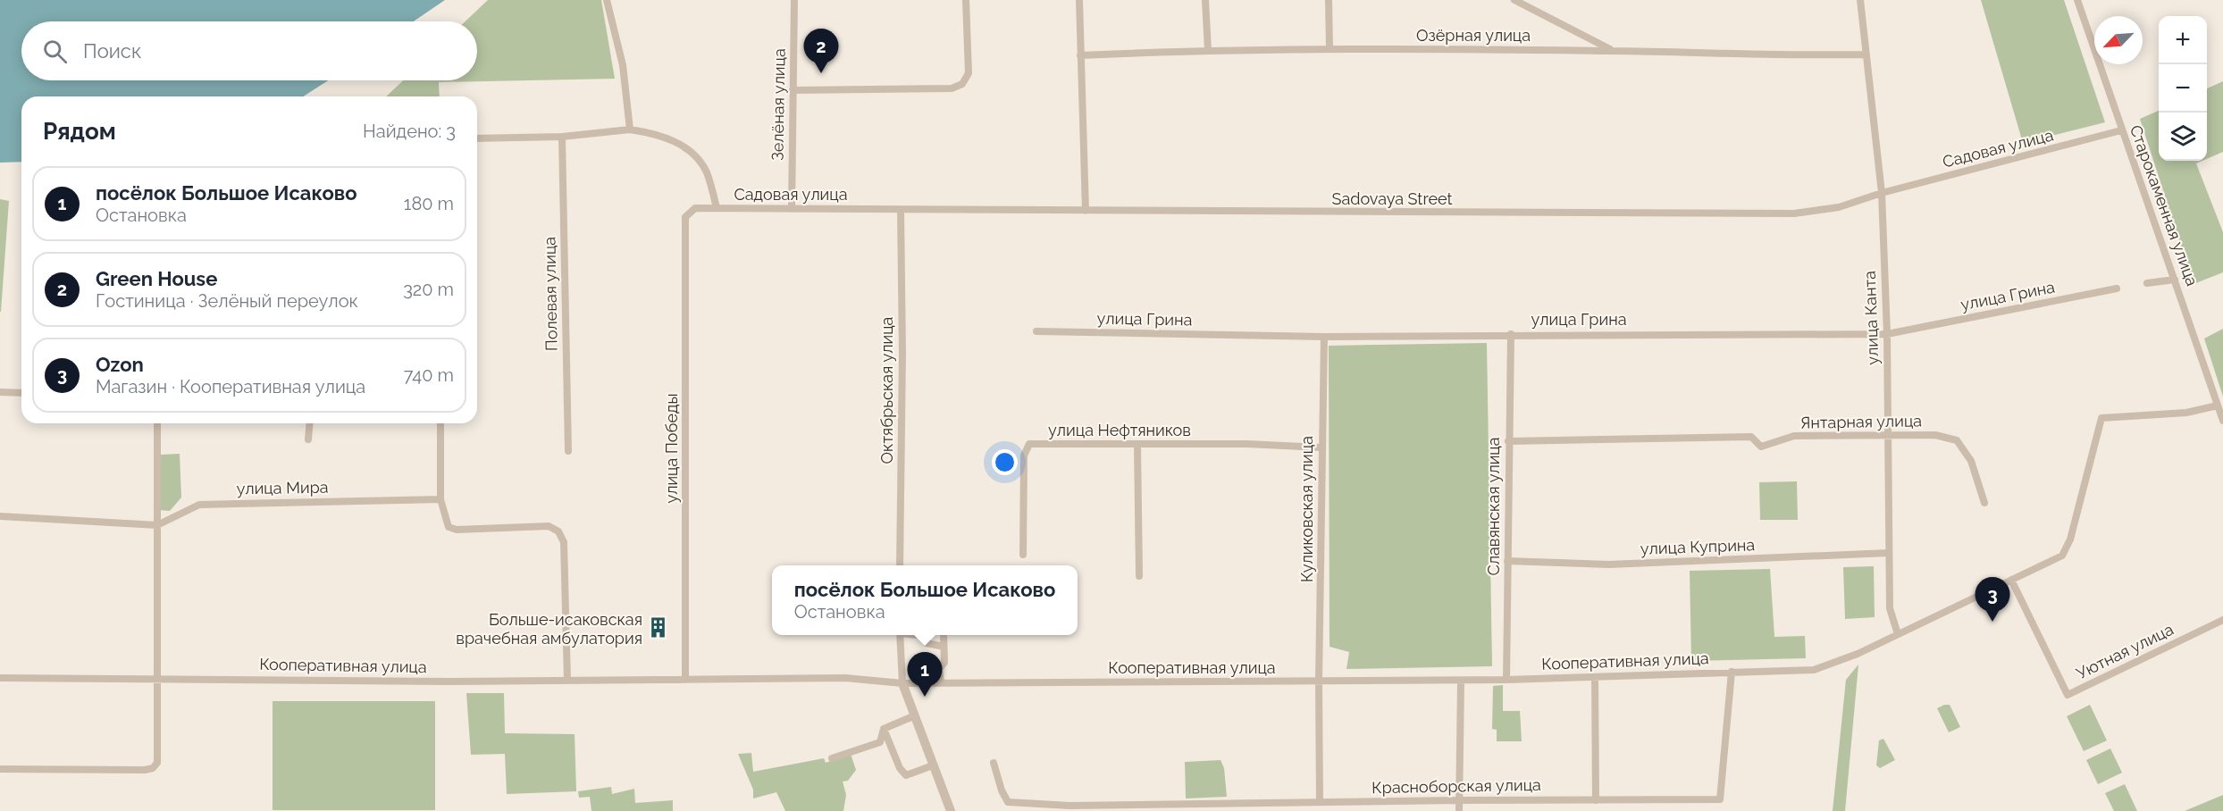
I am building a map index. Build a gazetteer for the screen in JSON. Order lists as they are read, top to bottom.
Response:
{
  "streets": {
    "street": [
      "Озёрная улица",
      "Зелёная улица",
      "Садовая улица",
      "Sadovaya Street",
      "Старокаменная улица",
      "Полевая улица",
      "улица Грина",
      "улица Канта",
      "Октябрьская улица",
      "Янтарная улица",
      "улица Нефтяников",
      "улица Победы",
      "улица Мира",
      "Славянская улица",
      "Куликовская улица",
      "улица Куприна",
      "Уютная улица",
      "Кооперативная улица",
      "Красноборская улица"
    ]
  },
  "crossings": [
    ["Озёрная улица", "улица Канта"],
    ["Зелёная улица", "Садовая улица"],
    ["Садовая улица", "Sadovaya Street"],
    ["Садовая улица", "Старокаменная улица"],
    ["Садовая улица", "улица Канта"],
    ["Садовая улица", "Октябрьская улица"],
    ["Садовая улица", "улица Победы"],
    ["Sadovaya Street", "улица Канта"],
    ["Sadovaya Street", "Октябрьская улица"],
    ["Старокаменная улица", "Кооперативная улица"],
    ["улица Грина", "улица Канта"],
    ["улица Грина", "Славянская улица"],
    ["улица Грина", "Куликовская улица"],
    ["улица Канта", "Янтарная улица"],
    ["улица Канта", "улица Куприна"],
    ["улица Канта", "Кооперативная улица"],
    ["Янтарная улица", "Славянская улица"],
    ["улица Нефтяников", "Куликовская улица"],
    ["улица Победы", "Кооперативная улица"],
    ["Славянская улица", "улица Куприна"],
    ["Славянская улица", "Кооперативная улица"],
    ["Куликовская улица", "Кооперативная улица"],
    ["Куликовская улица", "Красноборская улица"],
    ["Уютная улица", "Кооперативная улица"],
    ["Кооперативная улица", "Красноборская улица"]
  ],
  "places": {
    "building": ["Больше-исаковская врачебная амбулатория"]
  },
  "north": "bottom left",
  "page": {
    "map_buttons": ["+", "−"],
    "search": "Поиск",
    "pins": ["2", "3", "1"],
    "heading": ["Рядом", "Найдено: 3"],
    "list": [
      {
        "mark": "1",
        "name": "посёлок Большое Исаково",
        "note": "Остановка",
        "value": "180 m"
      },
      {
        "mark": "2",
        "name": "Green House",
        "note": "Гостиница · Зелёный переулок",
        "value": "320 m"
      },
      {
        "mark": "3",
        "name": "Ozon",
        "note": "Магазин · Кооперативная улица",
        "value": "740 m"
      }
    ],
    "popup": ["посёлок Большое Исаково", "Остановка"]
  }
}
